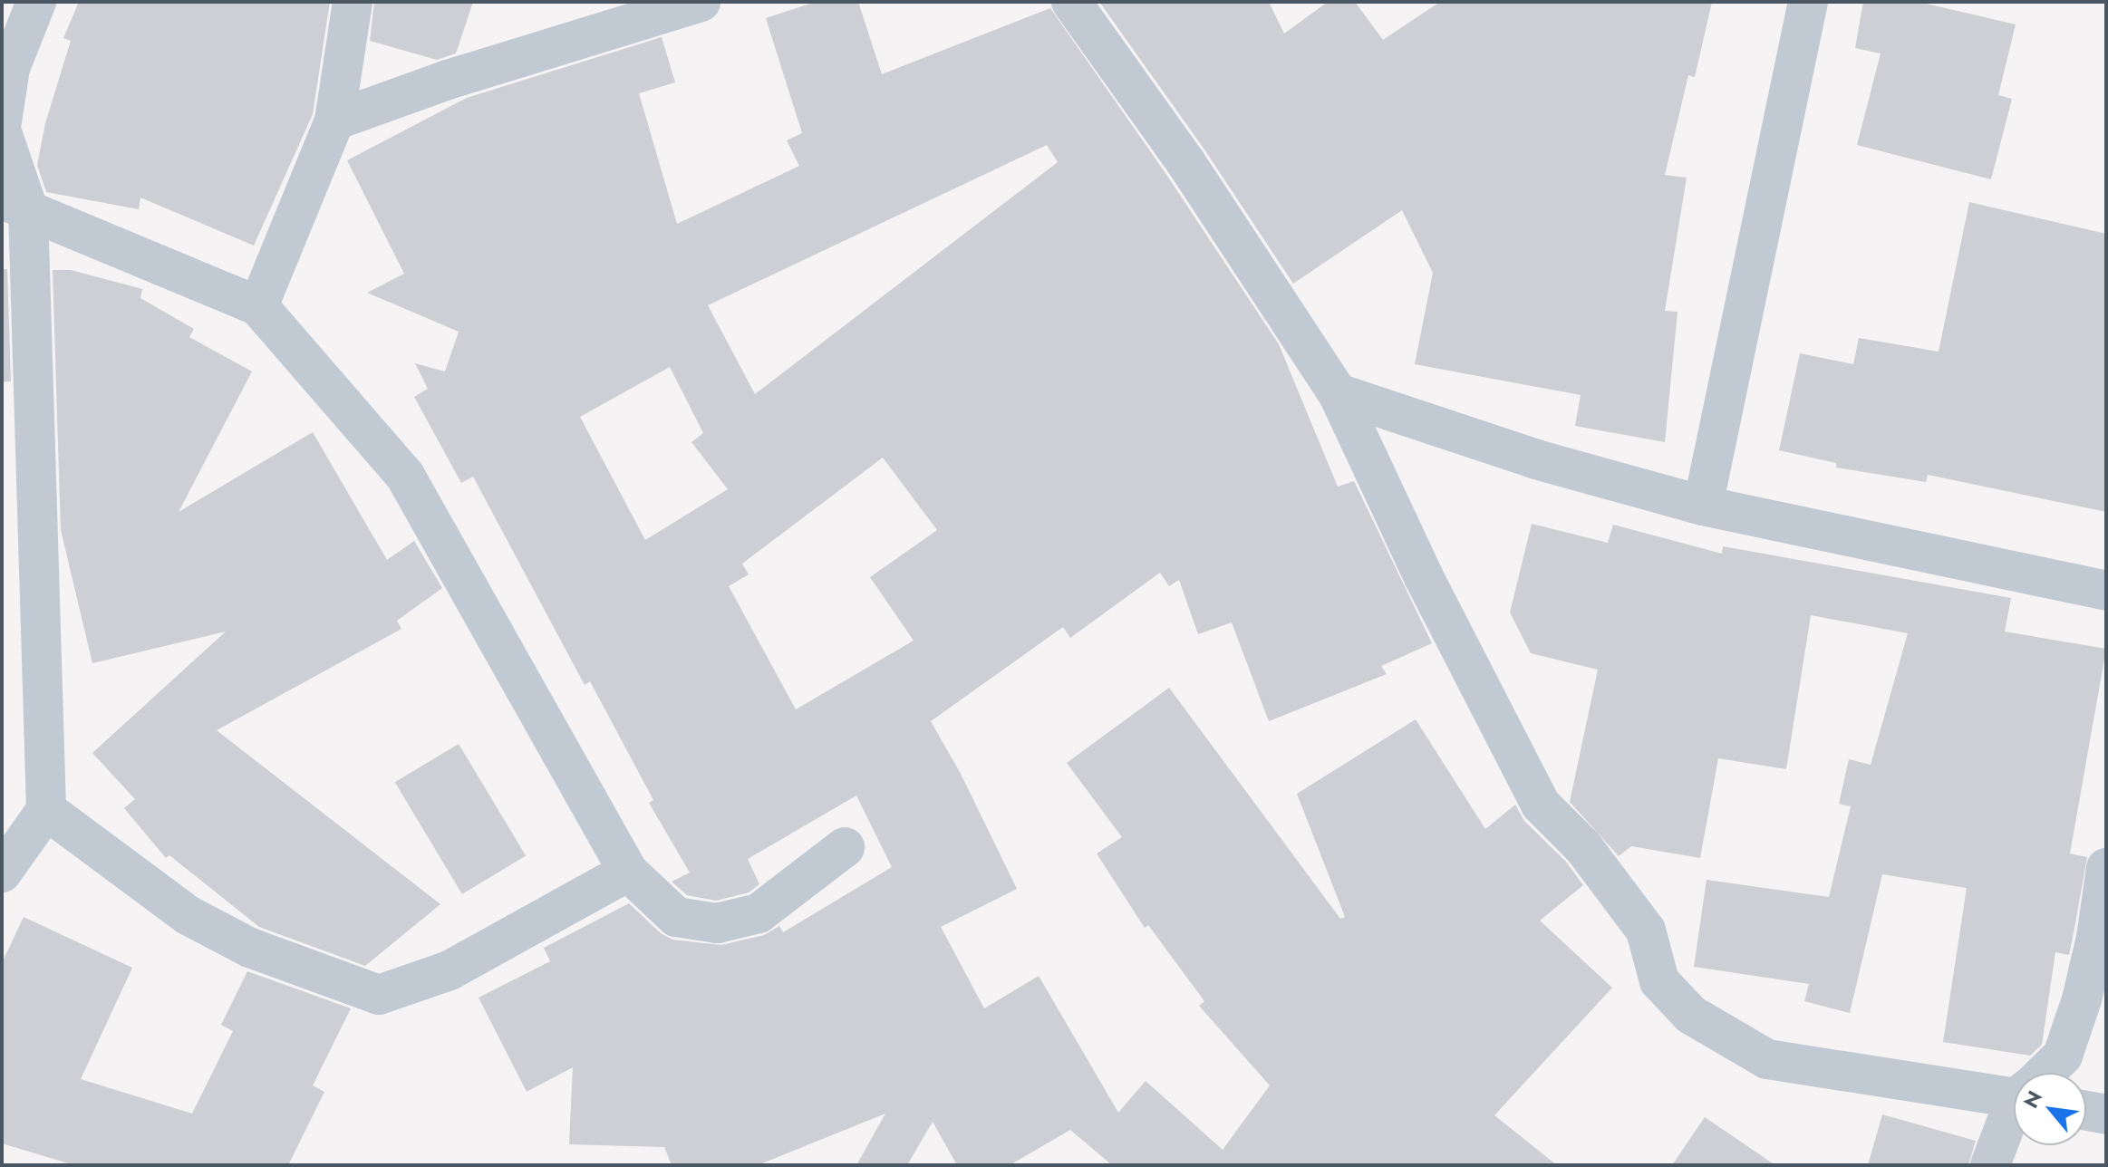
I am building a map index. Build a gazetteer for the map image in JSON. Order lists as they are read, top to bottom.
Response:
{
  "north": "top left"
}
